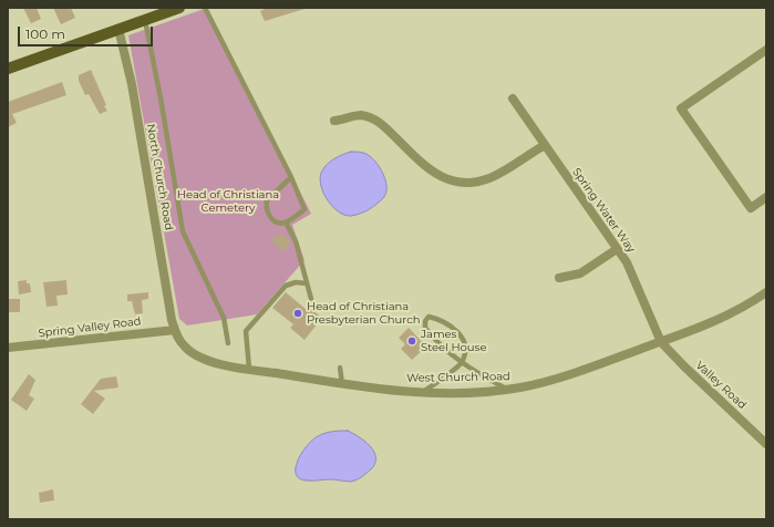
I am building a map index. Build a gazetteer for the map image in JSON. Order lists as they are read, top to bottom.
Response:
{
  "streets": {
    "street": [
      "North Church Road",
      "Spring Water Way",
      "Spring Valley Road",
      "West Church Road",
      "Valley Road"
    ]
  },
  "crossings": [
    ["North Church Road", "Spring Valley Road"],
    ["North Church Road", "West Church Road"],
    ["Spring Water Way", "West Church Road"],
    ["Spring Water Way", "Valley Road"],
    ["Spring Valley Road", "West Church Road"],
    ["West Church Road", "Valley Road"]
  ],
  "parks": ["Head of Christiana Cemetery"],
  "places": ["Head of Christiana Presbyterian Church", "James Steel House"],
  "scale_bar": "100 m"
}
